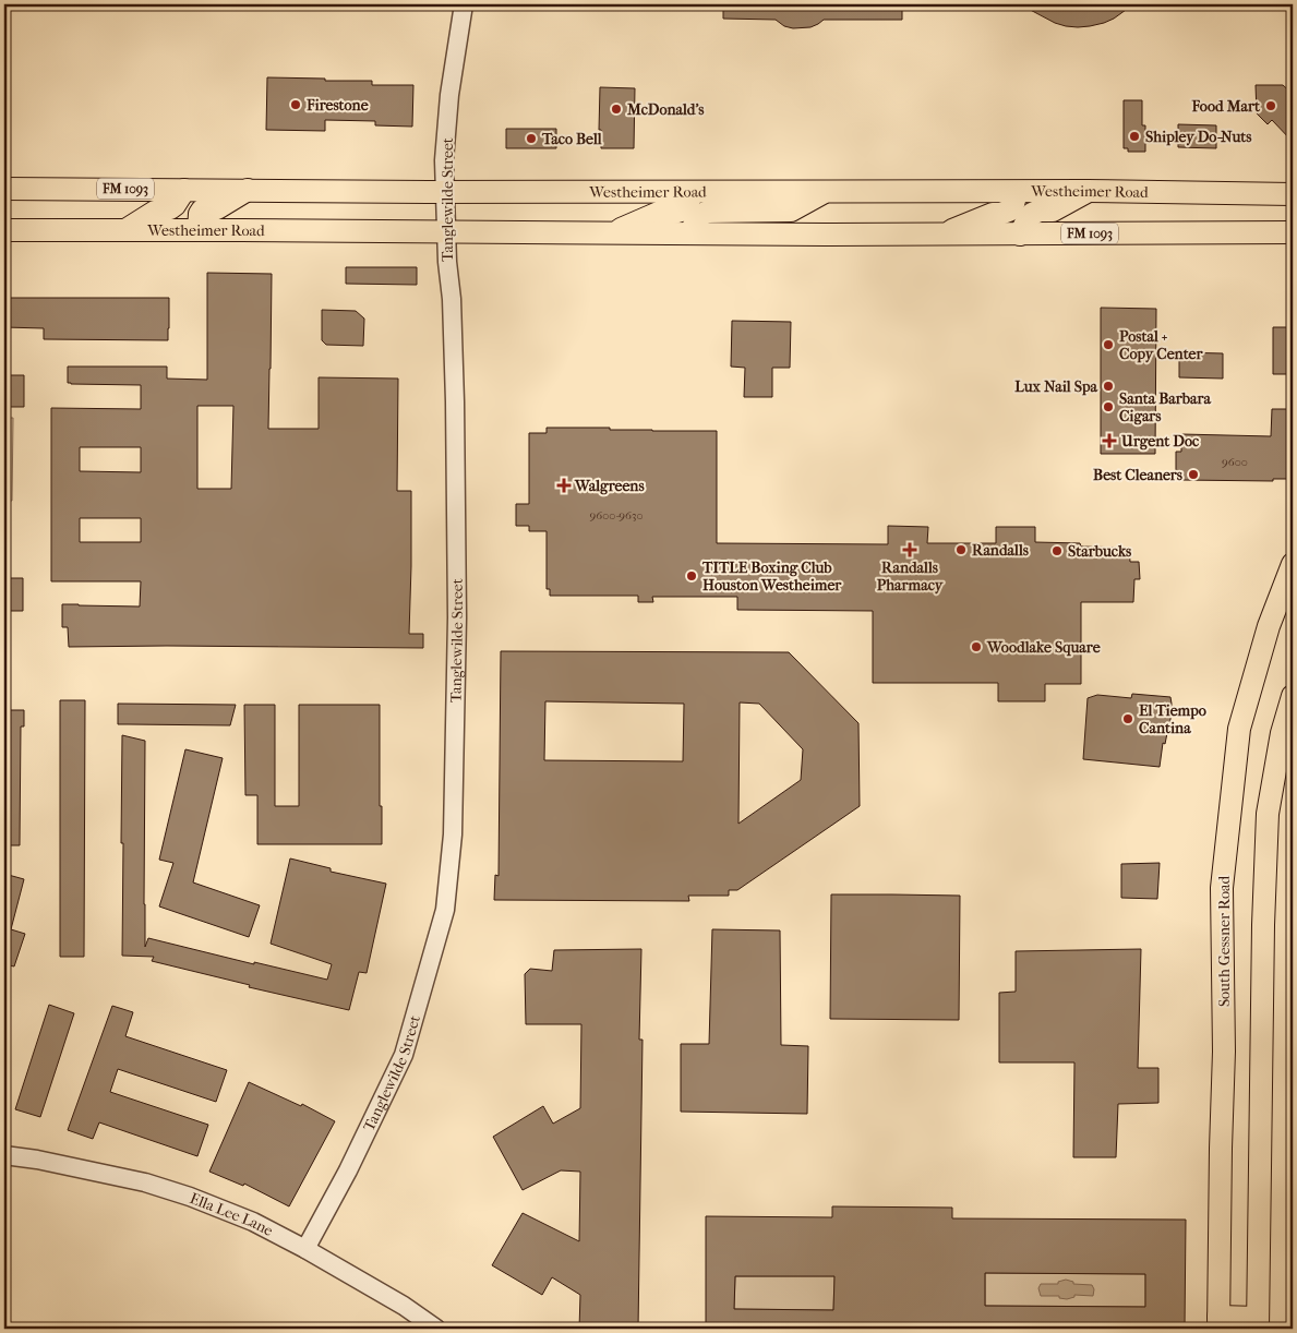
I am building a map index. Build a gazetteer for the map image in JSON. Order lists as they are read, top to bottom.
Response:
{
  "streets": {
    "main road": ["FM 1093", "Westheimer Road", "South Gessner Road"],
    "street": ["Tanglewilde Street", "Ella Lee Lane"]
  },
  "crossings": [
    ["Westheimer Road", "Tanglewilde Street"],
    ["Tanglewilde Street", "Ella Lee Lane"]
  ],
  "places": {
    "other": [
      "Firestone",
      "Food Mart",
      "McDonald's",
      "Shipley Do-Nuts",
      "Taco Bell",
      "Postal + Copy Center",
      "Lux Nail Spa",
      "Santa Barbara Cigars",
      "Best Cleaners",
      "Randalls",
      "Starbucks",
      "TITLE Boxing Club Houston Westheimer",
      "Woodlake Square",
      "El Tiempo Cantina"
    ],
    "health": ["Urgent Doc", "Walgreens", "Randalls Pharmacy"]
  },
  "house_numbers": ["9600", "9600-9630"]
}
